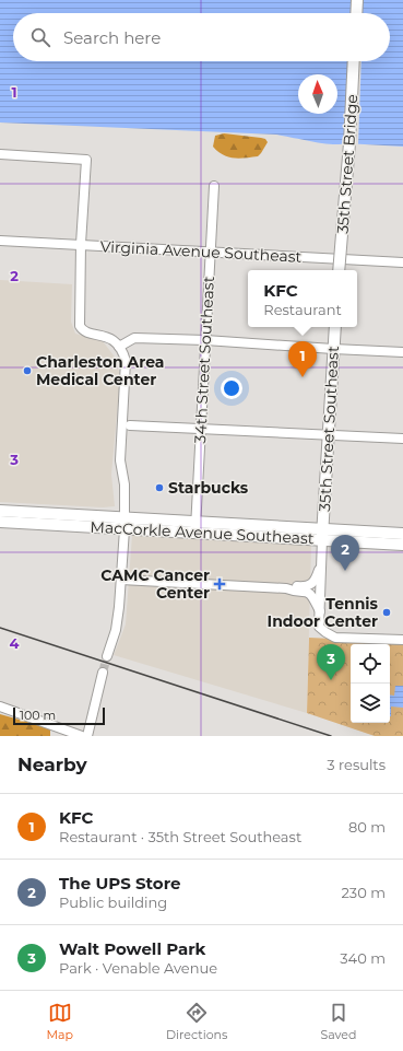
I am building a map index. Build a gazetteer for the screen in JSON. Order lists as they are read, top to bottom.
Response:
{
  "streets": {
    "main road": ["35th Street Bridge", "35th Street Southeast", "MacCorkle Avenue Southeast"],
    "street": ["Virginia Avenue Southeast", "34th Street Southeast"]
  },
  "crossings": [
    ["Virginia Avenue Southeast", "34th Street Southeast"],
    ["34th Street Southeast", "MacCorkle Avenue Southeast"],
    ["35th Street Southeast", "MacCorkle Avenue Southeast"]
  ],
  "places": {
    "other": ["Charleston Area Medical Center", "Starbucks", "Tennis Indoor Center"],
    "health": ["CAMC Cancer Center"]
  },
  "scale_bar": "100 m",
  "north": "top",
  "page": {
    "search": "Search here",
    "popup": ["KFC", "Restaurant"],
    "pins": ["1", "2", "3"],
    "scale": "100 m",
    "heading": ["Nearby", "3 results"],
    "list": [
      {
        "mark": "1",
        "name": "KFC",
        "note": "Restaurant · 35th Street Southeast",
        "value": "80 m"
      },
      {
        "mark": "2",
        "name": "The UPS Store",
        "note": "Public building",
        "value": "230 m"
      },
      {
        "mark": "3",
        "name": "Walt Powell Park",
        "note": "Park · Venable Avenue",
        "value": "340 m"
      }
    ],
    "nav": ["Map", "Directions", "Saved"]
  },
  "grid": {
    "rows": [
      "1",
      "2",
      "3",
      "4"
    ]
  }
}
